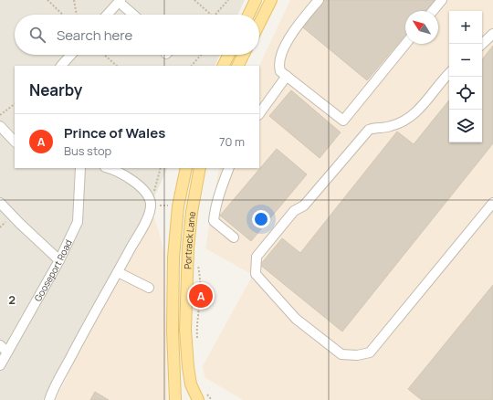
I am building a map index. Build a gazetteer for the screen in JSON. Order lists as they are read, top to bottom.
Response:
{
  "streets": {
    "main road": ["Portrack Lane"],
    "street": ["Gooseport Road"]
  },
  "north": "top left",
  "page": {
    "map_buttons": ["+", "−"],
    "search": "Search here",
    "heading": "Nearby",
    "list": [
      {
        "mark": "A",
        "name": "Prince of Wales",
        "note": "Bus stop",
        "value": "70 m"
      }
    ],
    "pins": "A"
  },
  "grid": {
    "rows": ["2"]
  }
}
